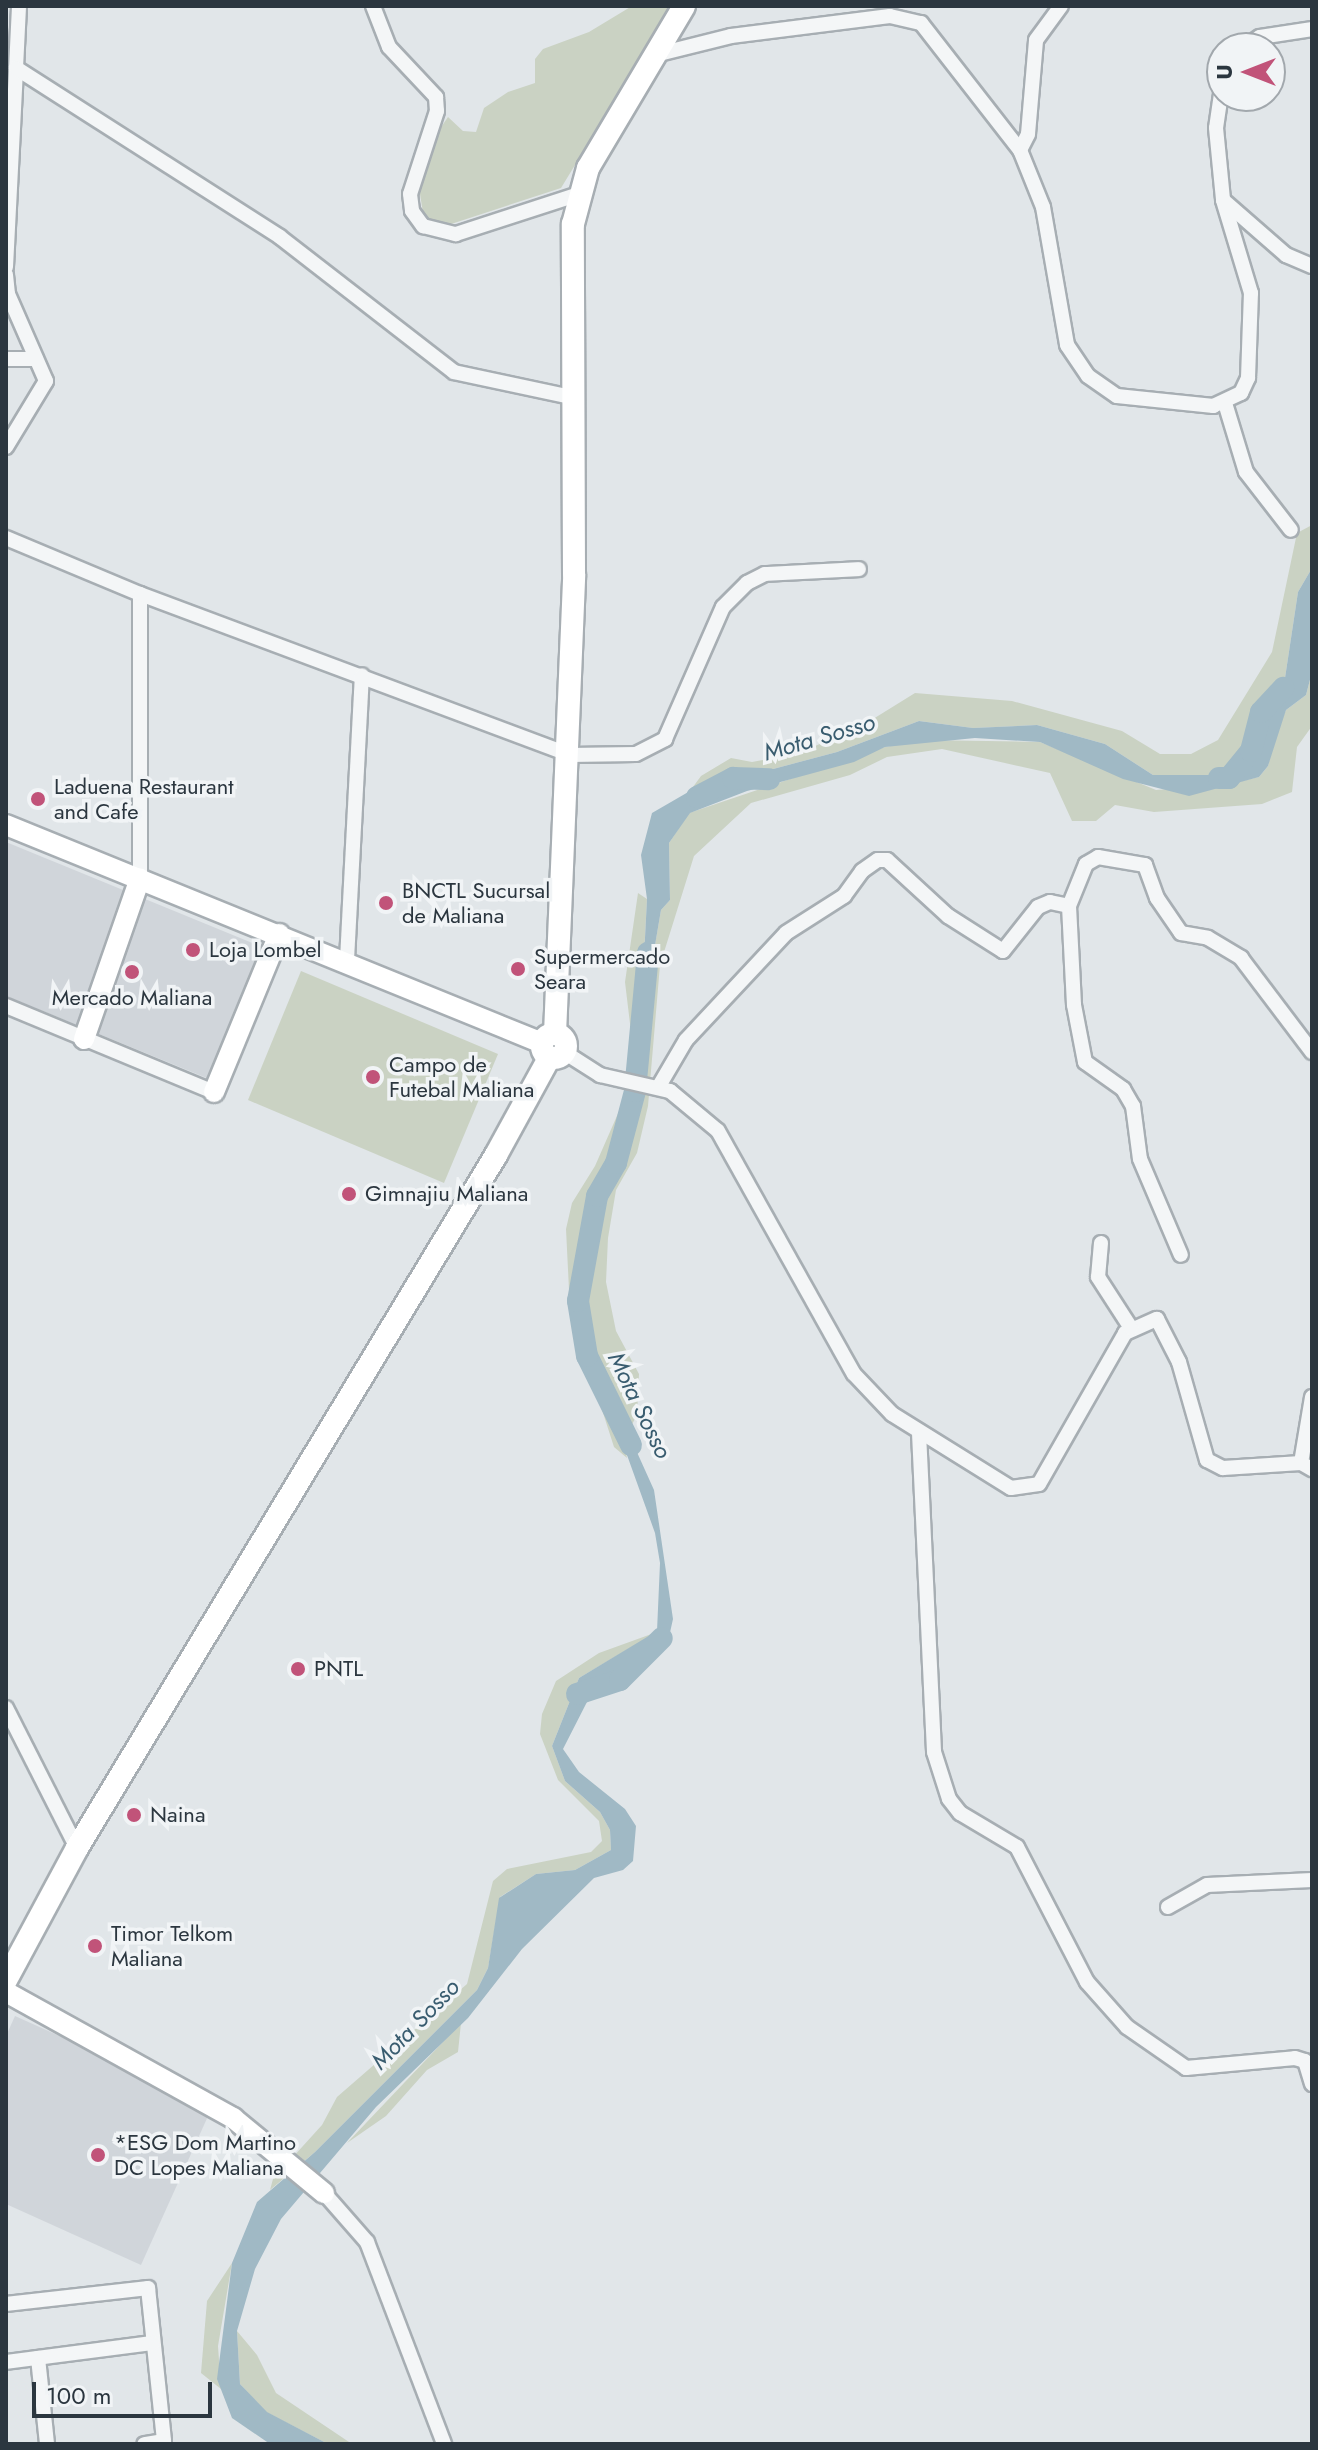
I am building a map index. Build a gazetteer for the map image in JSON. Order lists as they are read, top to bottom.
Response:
{
  "water": ["Mota Sosso"],
  "places": [
    "Laduena Restaurant and Cafe",
    "BNCTL Sucursal de Maliana",
    "Loja Lombel",
    "Supermercado Seara",
    "Mercado Maliana",
    "Campo de Futebal Maliana",
    "Gimnajiu Maliana",
    "PNTL",
    "Naina",
    "Timor Telkom Maliana",
    "*ESG Dom Martino DC Lopes Maliana"
  ],
  "scale_bar": "100 m",
  "north": "left"
}
